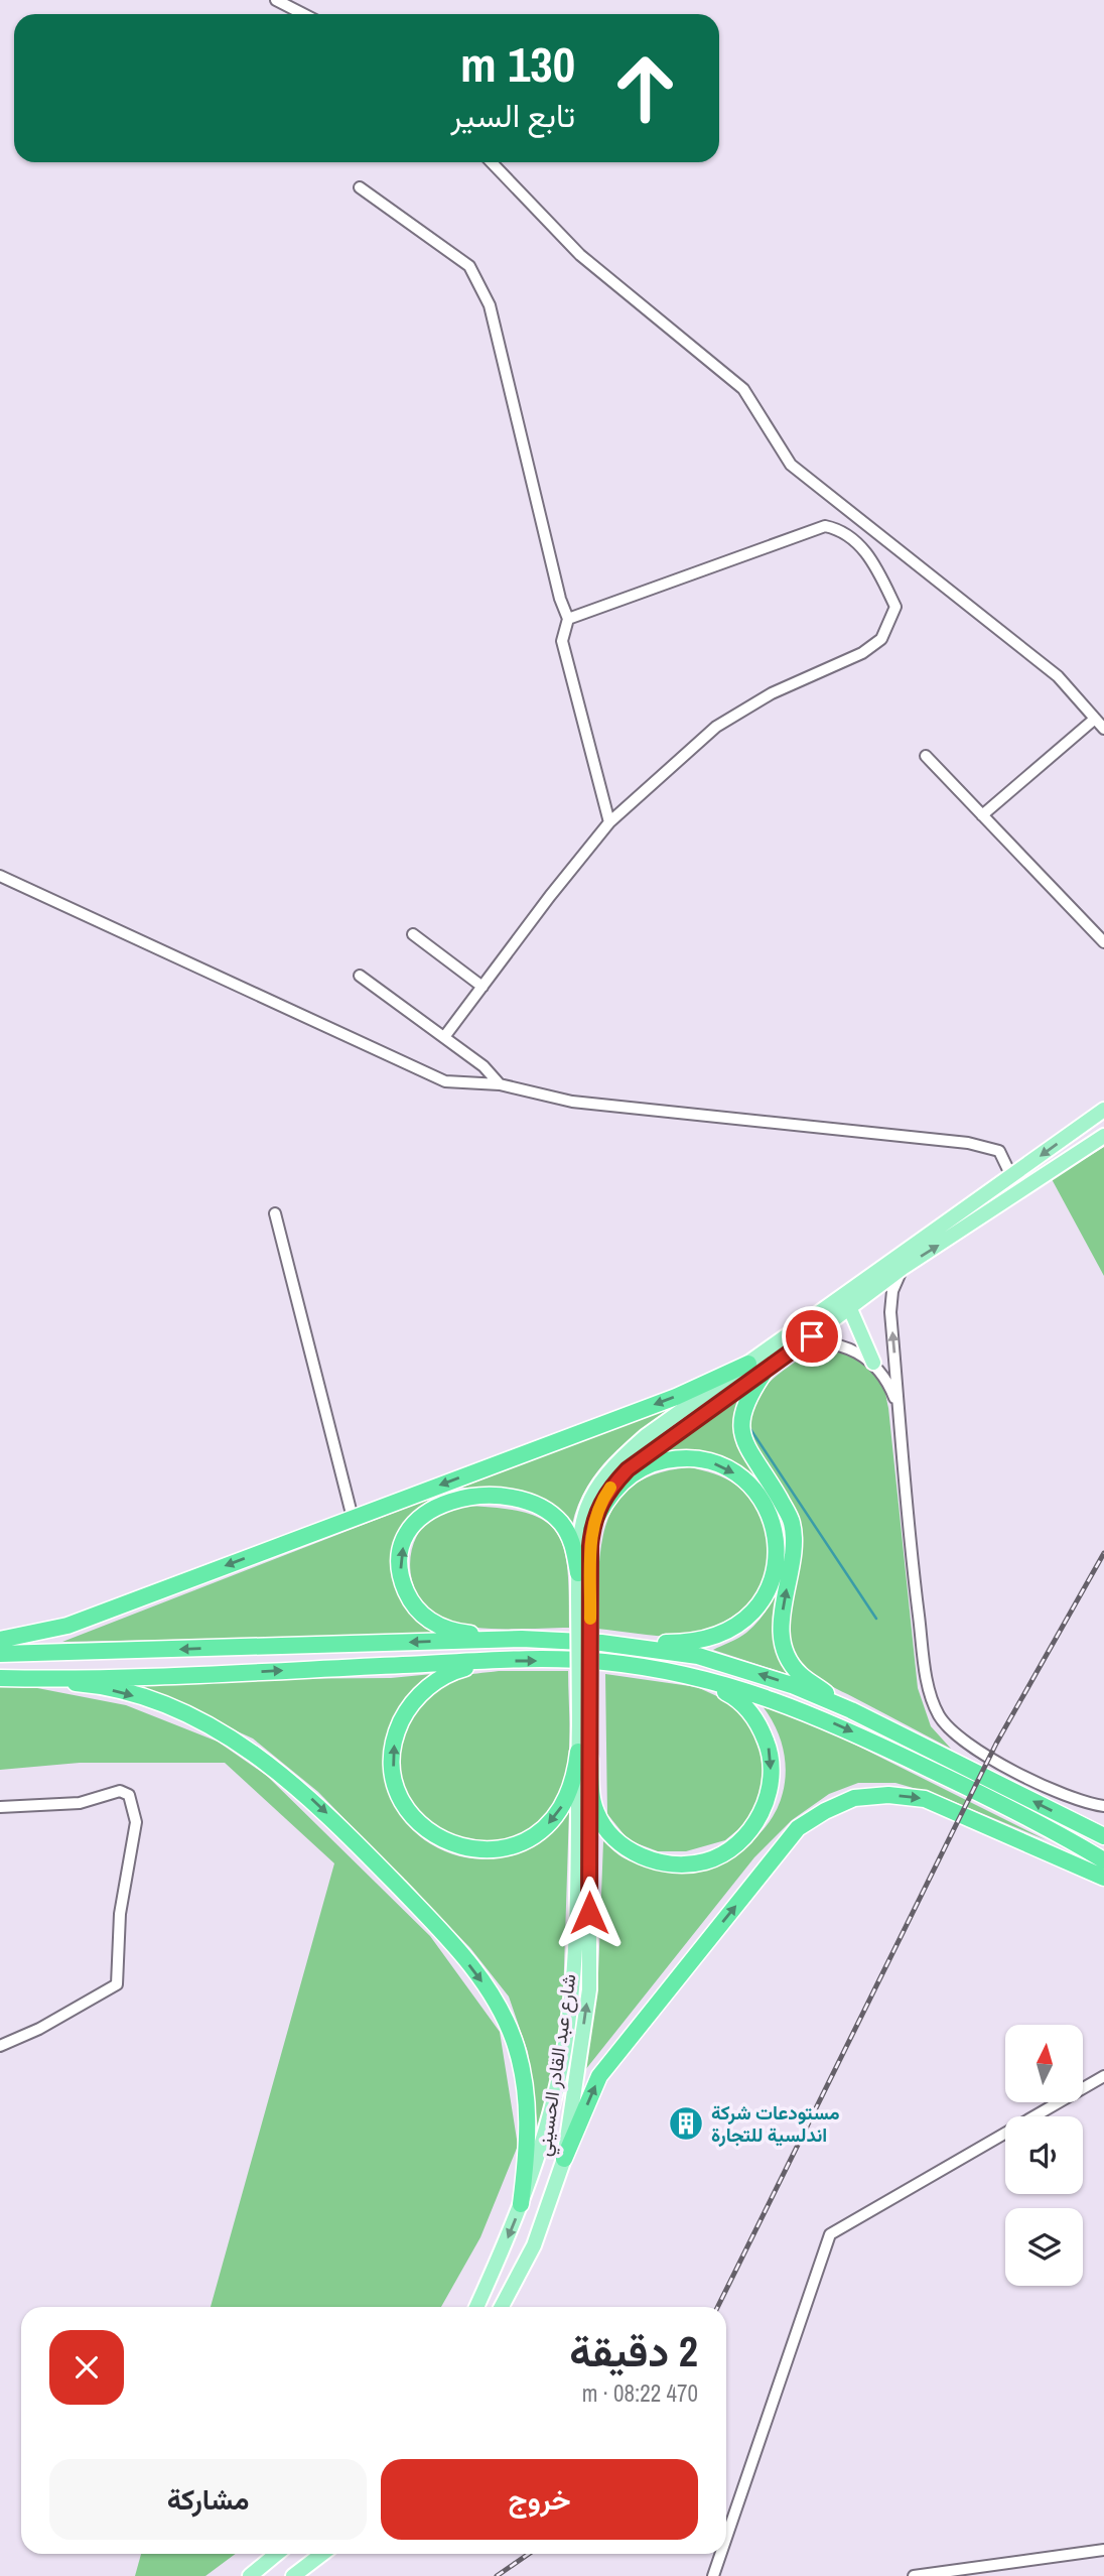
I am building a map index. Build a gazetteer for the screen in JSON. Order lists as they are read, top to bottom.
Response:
{
  "streets": {
    "main road": ["شارع عبد القادر الحسيني"]
  },
  "places": {
    "building": ["مستودعات شركة اندلسية للتجارة"]
  },
  "north": "top",
  "page": {
    "turn": ["130 m", "تابع السير"],
    "heading": ["2 دقيقة", "470 m · 08:22"],
    "buttons": ["خروج", "مشاركة"]
  }
}
